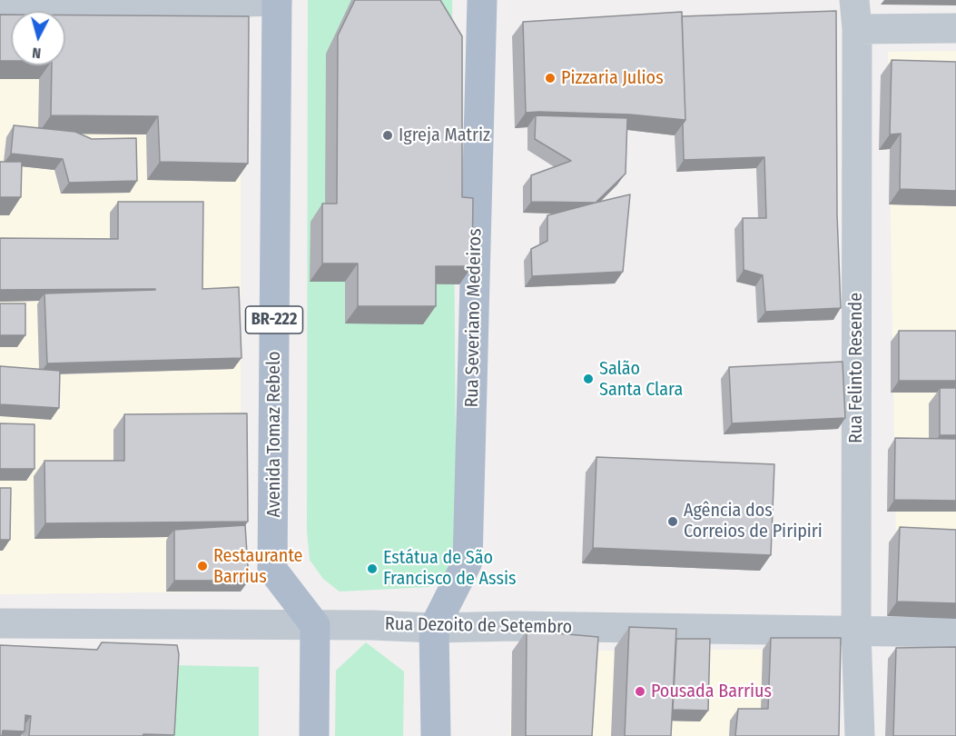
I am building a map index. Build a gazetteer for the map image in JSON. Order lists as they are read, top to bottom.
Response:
{
  "streets": {
    "main road": ["Rua Severiano Medeiros", "BR-222", "Avenida Tomaz Rebelo"],
    "street": ["Rua Felinto Resende", "Rua Dezoito de Setembro"]
  },
  "crossings": [
    ["Rua Severiano Medeiros", "Rua Dezoito de Setembro"],
    ["Rua Felinto Resende", "Rua Dezoito de Setembro"],
    ["Avenida Tomaz Rebelo", "Rua Dezoito de Setembro"]
  ],
  "places": [
    "Pizzaria Julios",
    "Igreja Matriz",
    "Salão Santa Clara",
    "Agência dos Correios de Piripiri",
    "Restaurante Barrius",
    "Estátua de São Francisco de Assis",
    "Pousada Barrius"
  ],
  "north": "bottom"
}
